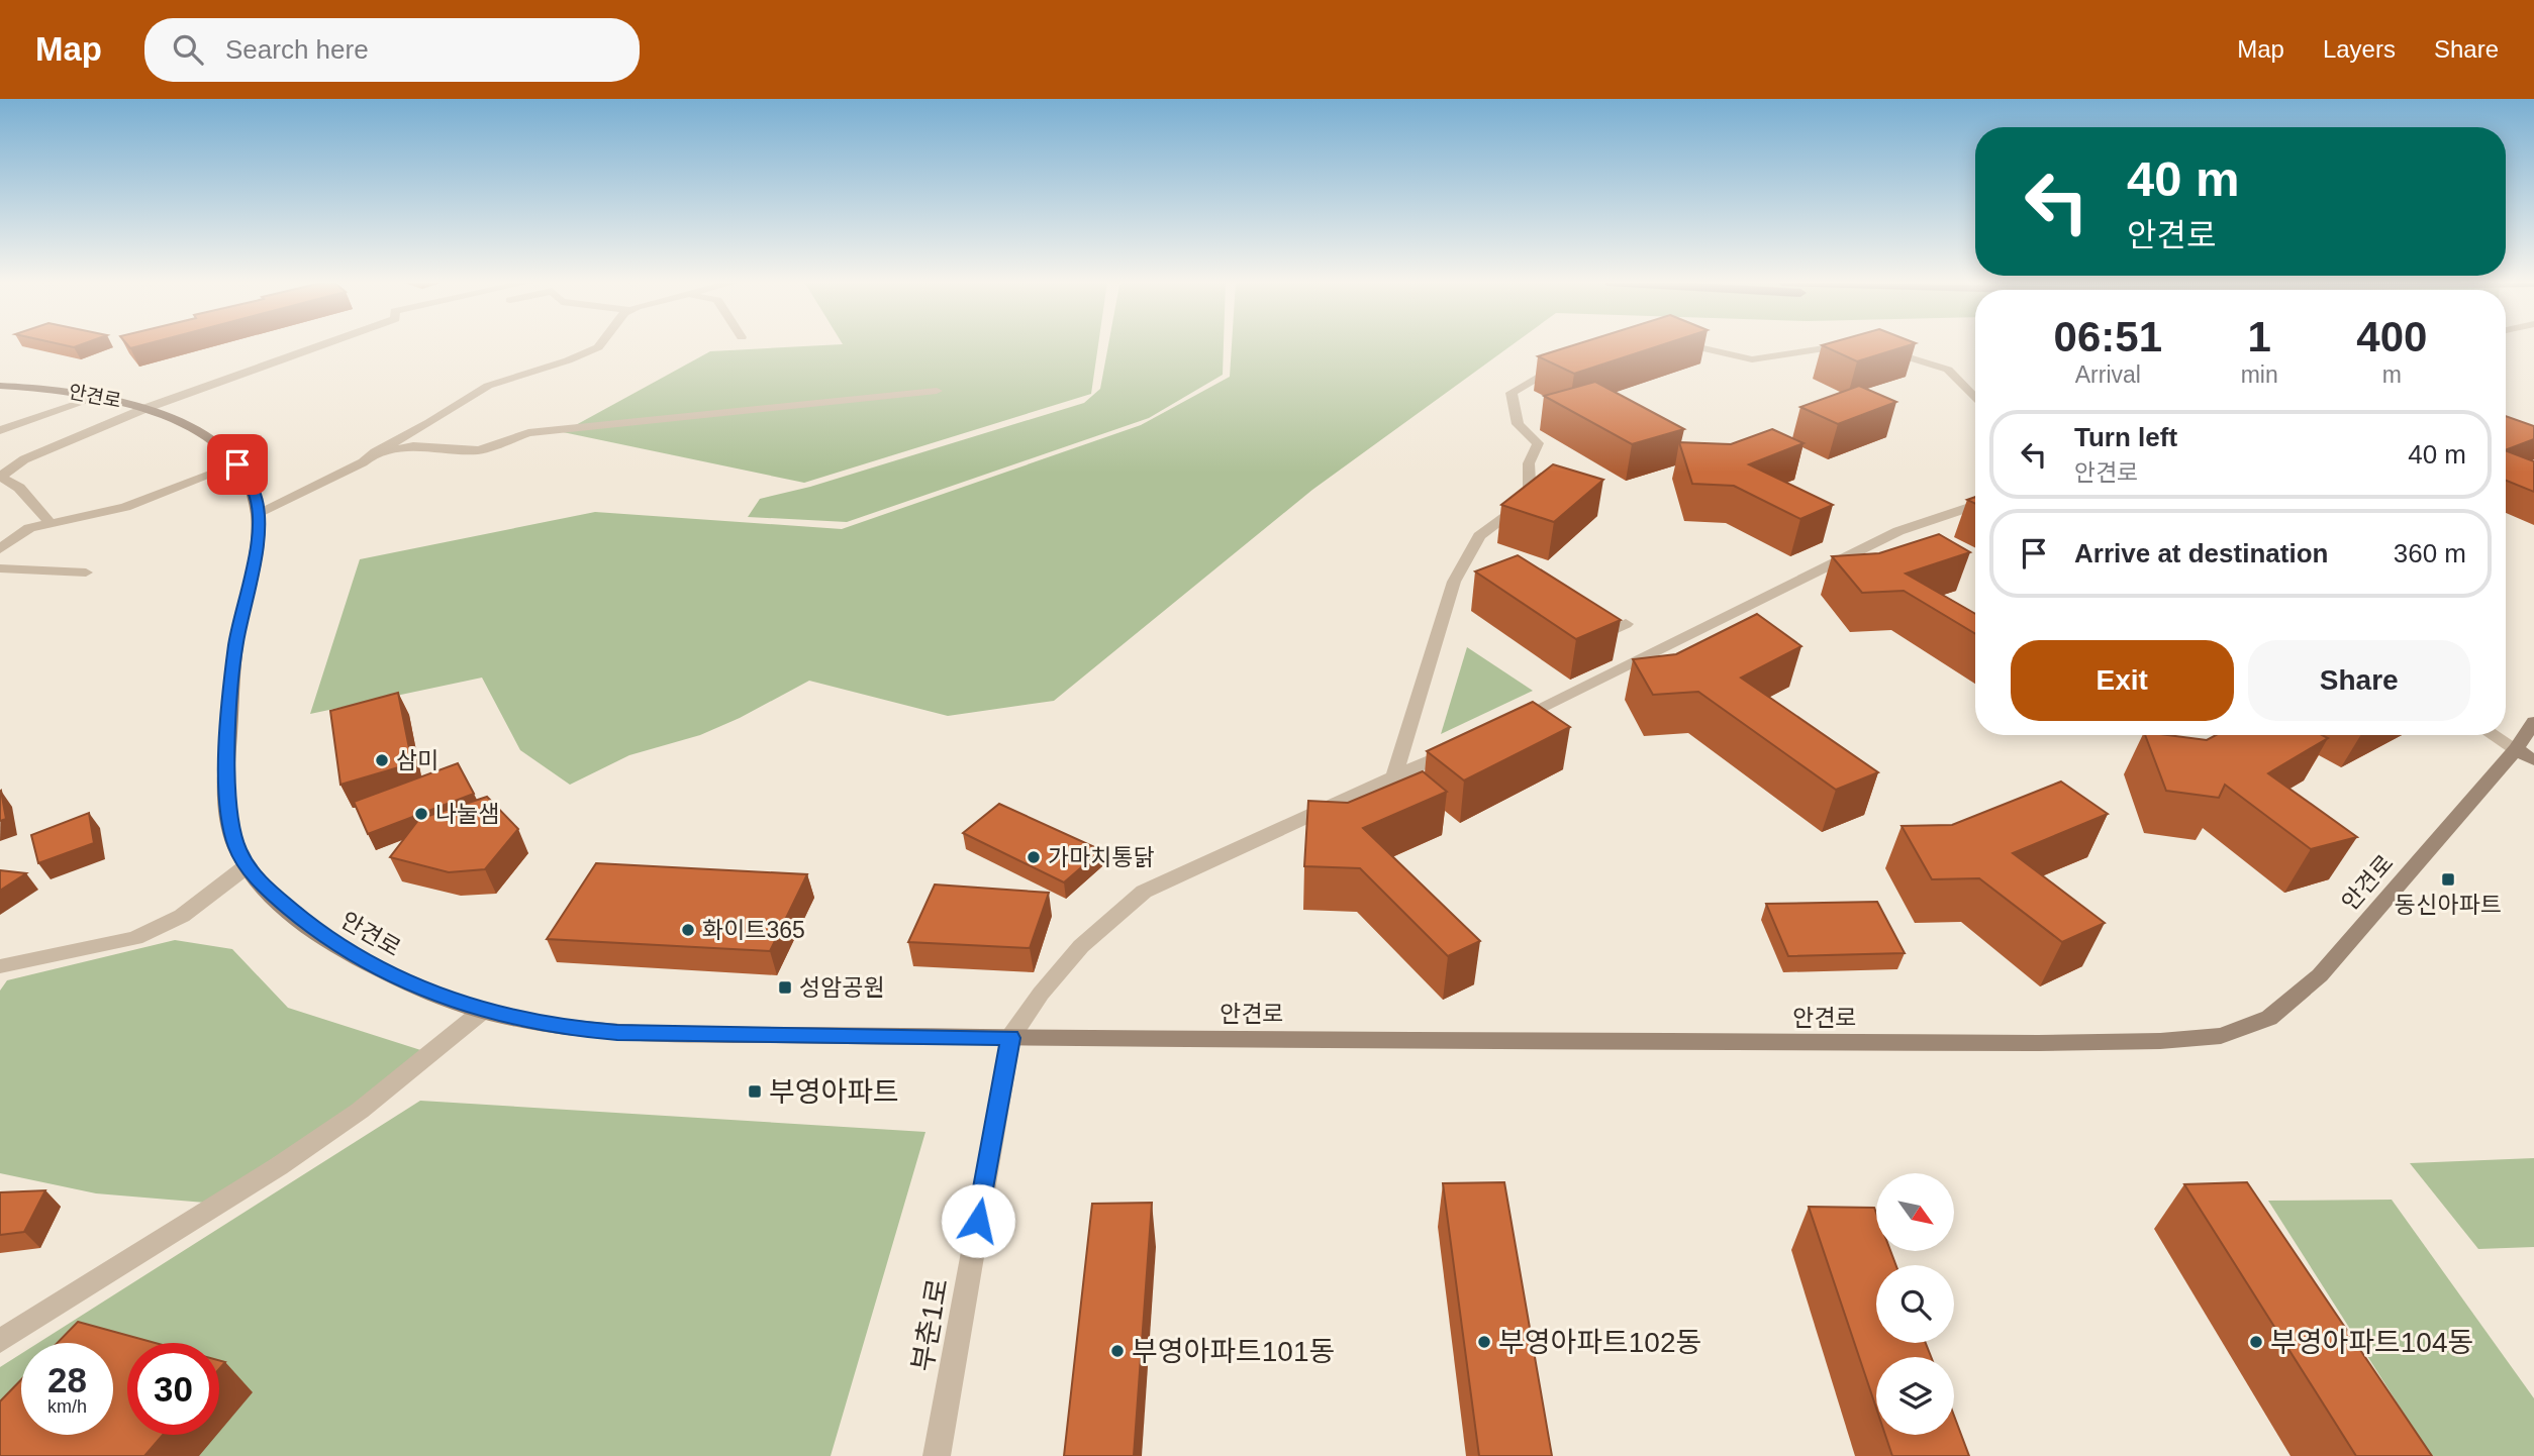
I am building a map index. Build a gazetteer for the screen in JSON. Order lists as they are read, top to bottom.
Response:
{
  "streets": {
    "main road": ["안견로"],
    "street": ["부춘1로"]
  },
  "crossings": [
    ["안견로", "부춘1로"]
  ],
  "places": {
    "other": [
      "삼미",
      "나눌샘",
      "가마치통닭",
      "화이트365",
      "부영아파트102동",
      "부영아파트104동",
      "부영아파트101동"
    ],
    "transit": ["동신아파트", "성암공원", "부영아파트"]
  },
  "north": "bottom right",
  "page": {
    "header": "Map",
    "search": "Search here",
    "nav": ["Map", "Layers", "Share"],
    "turn": ["40 m", "안견로"],
    "eta": [
      "06:51",
      "Arrival",
      "1",
      "min",
      "400",
      "m"
    ],
    "list": [
      {
        "name": "Turn left",
        "note": "안견로",
        "value": "40 m"
      },
      {
        "name": "Arrive at destination",
        "value": "360 m"
      }
    ],
    "buttons": ["Exit", "Share"],
    "speed": "28 km/h",
    "limit": "30"
  }
}
